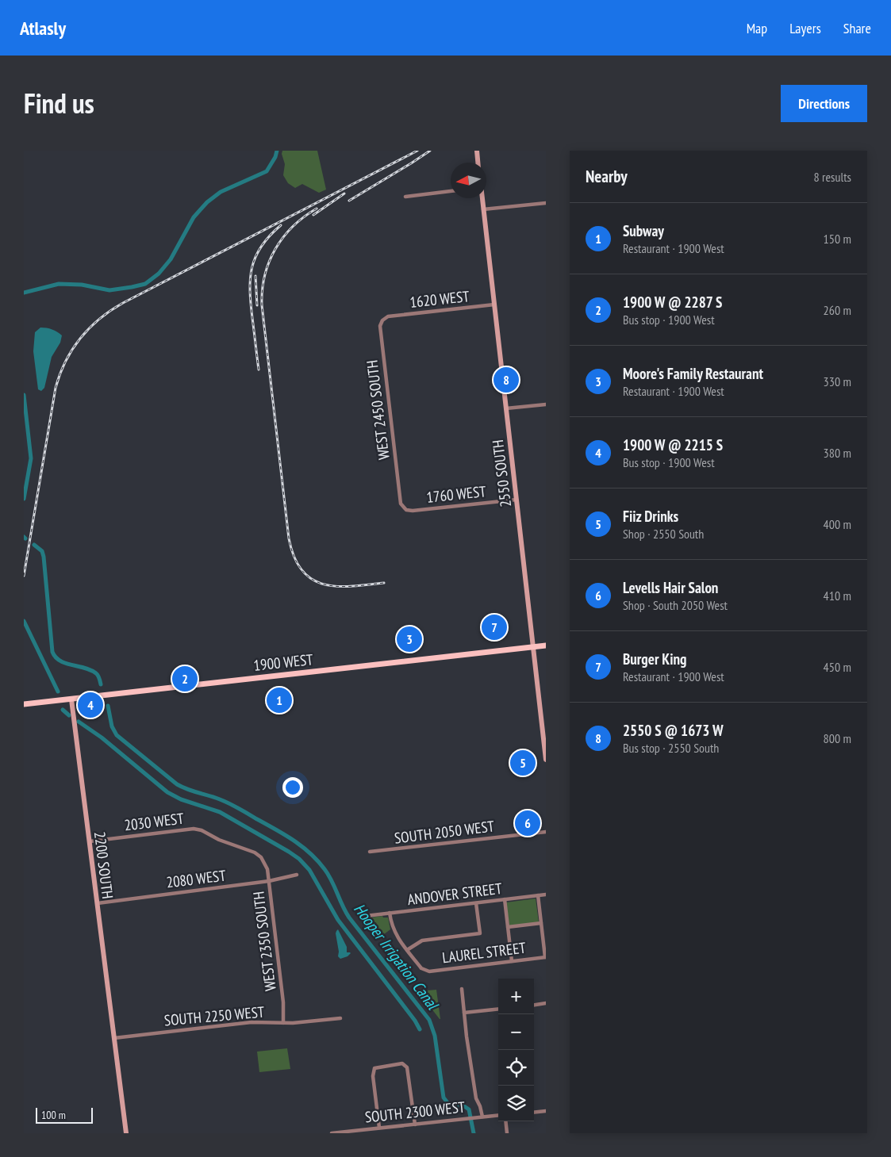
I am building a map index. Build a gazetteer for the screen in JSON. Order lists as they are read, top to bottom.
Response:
{
  "streets": {
    "main road": ["1900 WEST"],
    "street": [
      "1620 WEST",
      "WEST 2450 SOUTH",
      "2550 SOUTH",
      "1760 WEST",
      "2030 WEST",
      "SOUTH 2050 WEST",
      "2200 SOUTH",
      "2080 WEST",
      "ANDOVER STREET",
      "WEST 2350 SOUTH",
      "LAUREL STREET",
      "SOUTH 2250 WEST",
      "SOUTH 2300 WEST"
    ]
  },
  "crossings": [
    ["1620 WEST", "WEST 2450 SOUTH"],
    ["1620 WEST", "2550 SOUTH"],
    ["WEST 2450 SOUTH", "1760 WEST"],
    ["2550 SOUTH", "1760 WEST"],
    ["2550 SOUTH", "1900 WEST"],
    ["1900 WEST", "2200 SOUTH"],
    ["2030 WEST", "2200 SOUTH"],
    ["2030 WEST", "2080 WEST"],
    ["2030 WEST", "WEST 2350 SOUTH"],
    ["2200 SOUTH", "2080 WEST"],
    ["2200 SOUTH", "SOUTH 2250 WEST"],
    ["2080 WEST", "WEST 2350 SOUTH"],
    ["WEST 2350 SOUTH", "SOUTH 2250 WEST"]
  ],
  "water": ["Hooper Irrigation Canal"],
  "scale_bar": "100 m",
  "north": "left",
  "page": {
    "header": "Atlasly",
    "nav": ["Map", "Layers", "Share"],
    "title": "Find us",
    "buttons": "Directions",
    "heading": ["Nearby", "8 results"],
    "list": [
      {
        "mark": "1",
        "name": "Subway",
        "note": "Restaurant · 1900 West",
        "value": "150 m"
      },
      {
        "mark": "2",
        "name": "1900 W @ 2287 S",
        "note": "Bus stop · 1900 West",
        "value": "260 m"
      },
      {
        "mark": "3",
        "name": "Moore's Family Restaurant",
        "note": "Restaurant · 1900 West",
        "value": "330 m"
      },
      {
        "mark": "4",
        "name": "1900 W @ 2215 S",
        "note": "Bus stop · 1900 West",
        "value": "380 m"
      },
      {
        "mark": "5",
        "name": "Fiiz Drinks",
        "note": "Shop · 2550 South",
        "value": "400 m"
      },
      {
        "mark": "6",
        "name": "Levells Hair Salon",
        "note": "Shop · South 2050 West",
        "value": "410 m"
      },
      {
        "mark": "7",
        "name": "Burger King",
        "note": "Restaurant · 1900 West",
        "value": "450 m"
      },
      {
        "mark": "8",
        "name": "2550 S @ 1673 W",
        "note": "Bus stop · 2550 South",
        "value": "800 m"
      }
    ],
    "pins": [
      "8",
      "7",
      "3",
      "2",
      "1",
      "4",
      "5",
      "6"
    ],
    "map_buttons": ["+", "−"],
    "scale": "100 m"
  }
}
